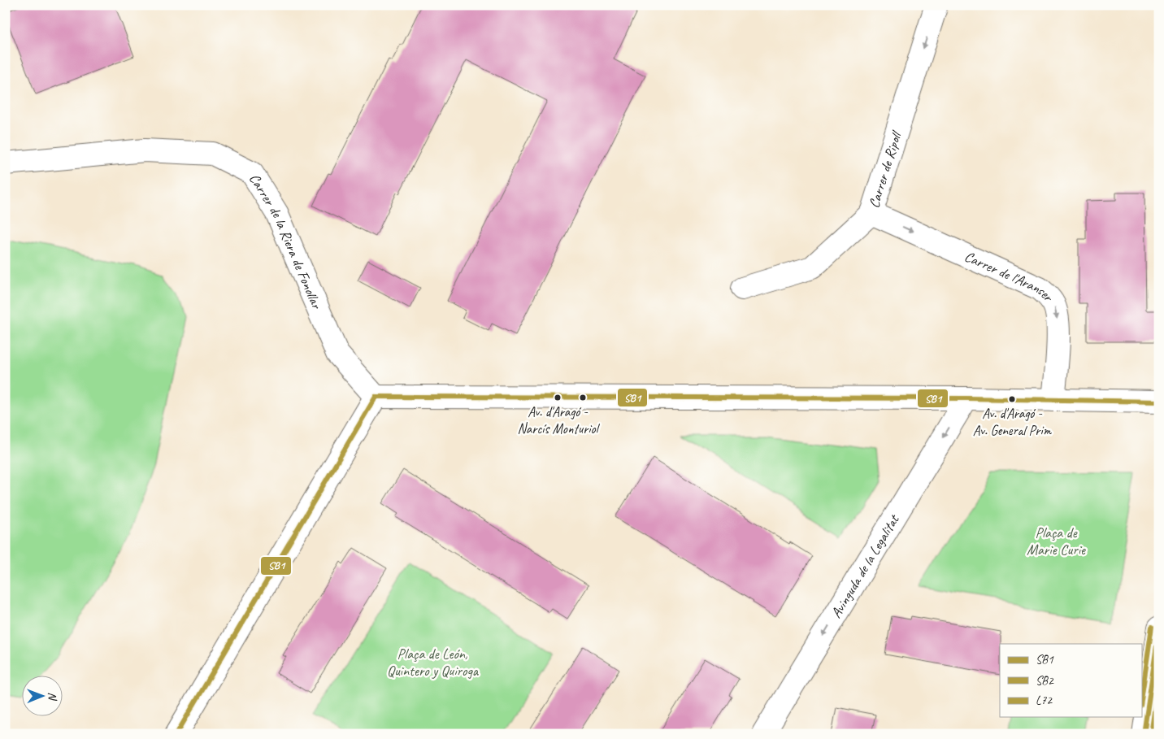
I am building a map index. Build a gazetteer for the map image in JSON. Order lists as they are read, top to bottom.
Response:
{
  "streets": {
    "street": [
      "Carrer de Ripoll",
      "Carrer de la Riera de Fonollar",
      "Carrer de l'Aranser",
      "Avinguda de la Legalitat"
    ]
  },
  "crossings": [
    ["Carrer de Ripoll", "Carrer de l'Aranser"]
  ],
  "one_way": ["Carrer de Ripoll", "Carrer de l'Aranser", "Avinguda de la Legalitat"],
  "parks": ["Plaça de Marie Curie", "Plaça de León, Quintero y Quiroga"],
  "places": ["Av. d'Aragó - Narcís Monturiol", "Av. d'Aragó - Av. General Prim"],
  "lines": ["transit line SB1", "transit line L72", "transit line SB2"],
  "legend": ["SB1", "SB2", "L72"],
  "north": "right"
}
